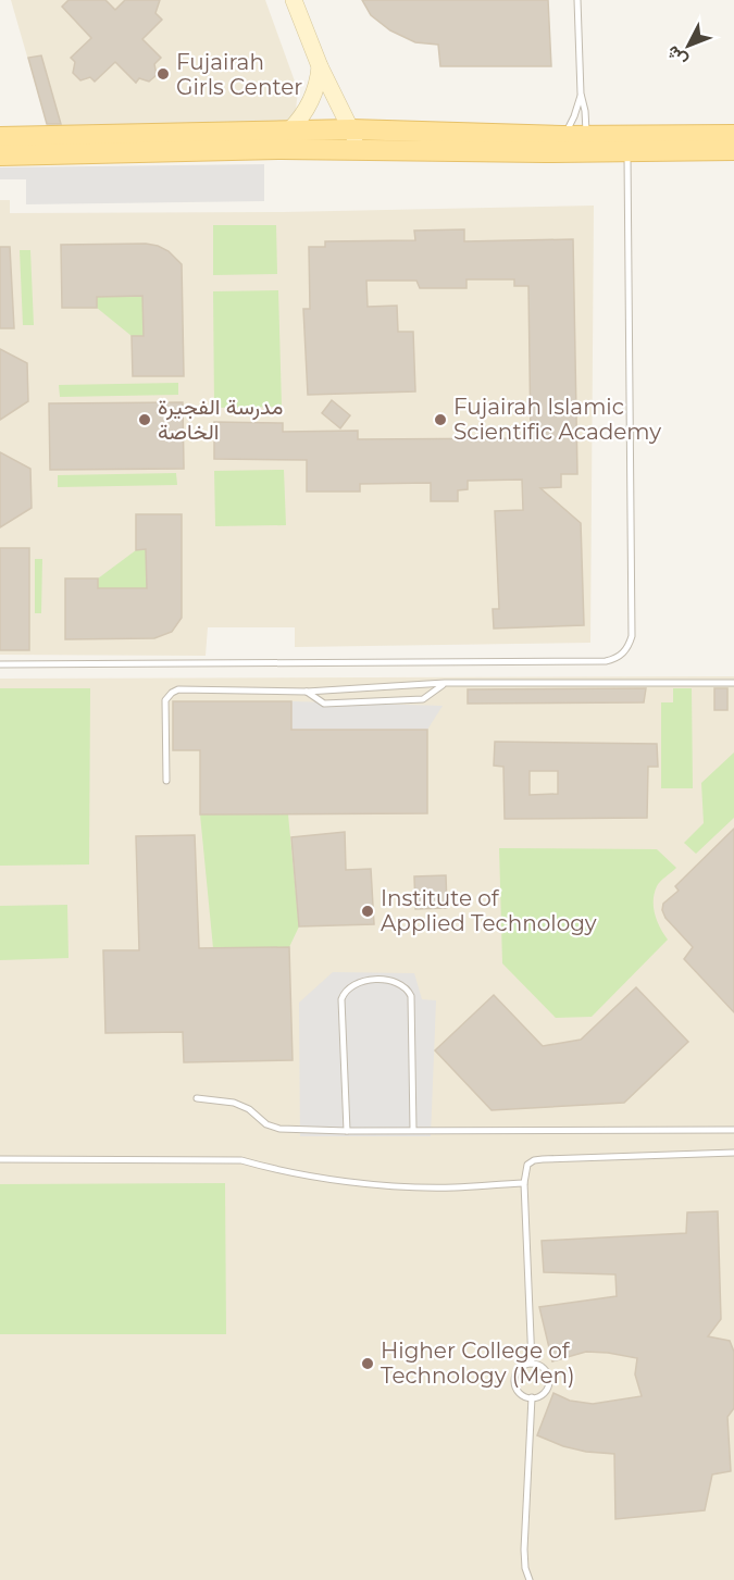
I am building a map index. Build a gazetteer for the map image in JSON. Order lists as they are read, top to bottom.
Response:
{
  "places": [
    "Fujairah Girls Center",
    "مدرسة الفجيرة الخاصة",
    "Fujairah Islamic Scientific Academy",
    "Institute of Applied Technology",
    "Higher College of Technology (Men)"
  ],
  "north": "bottom left"
}
